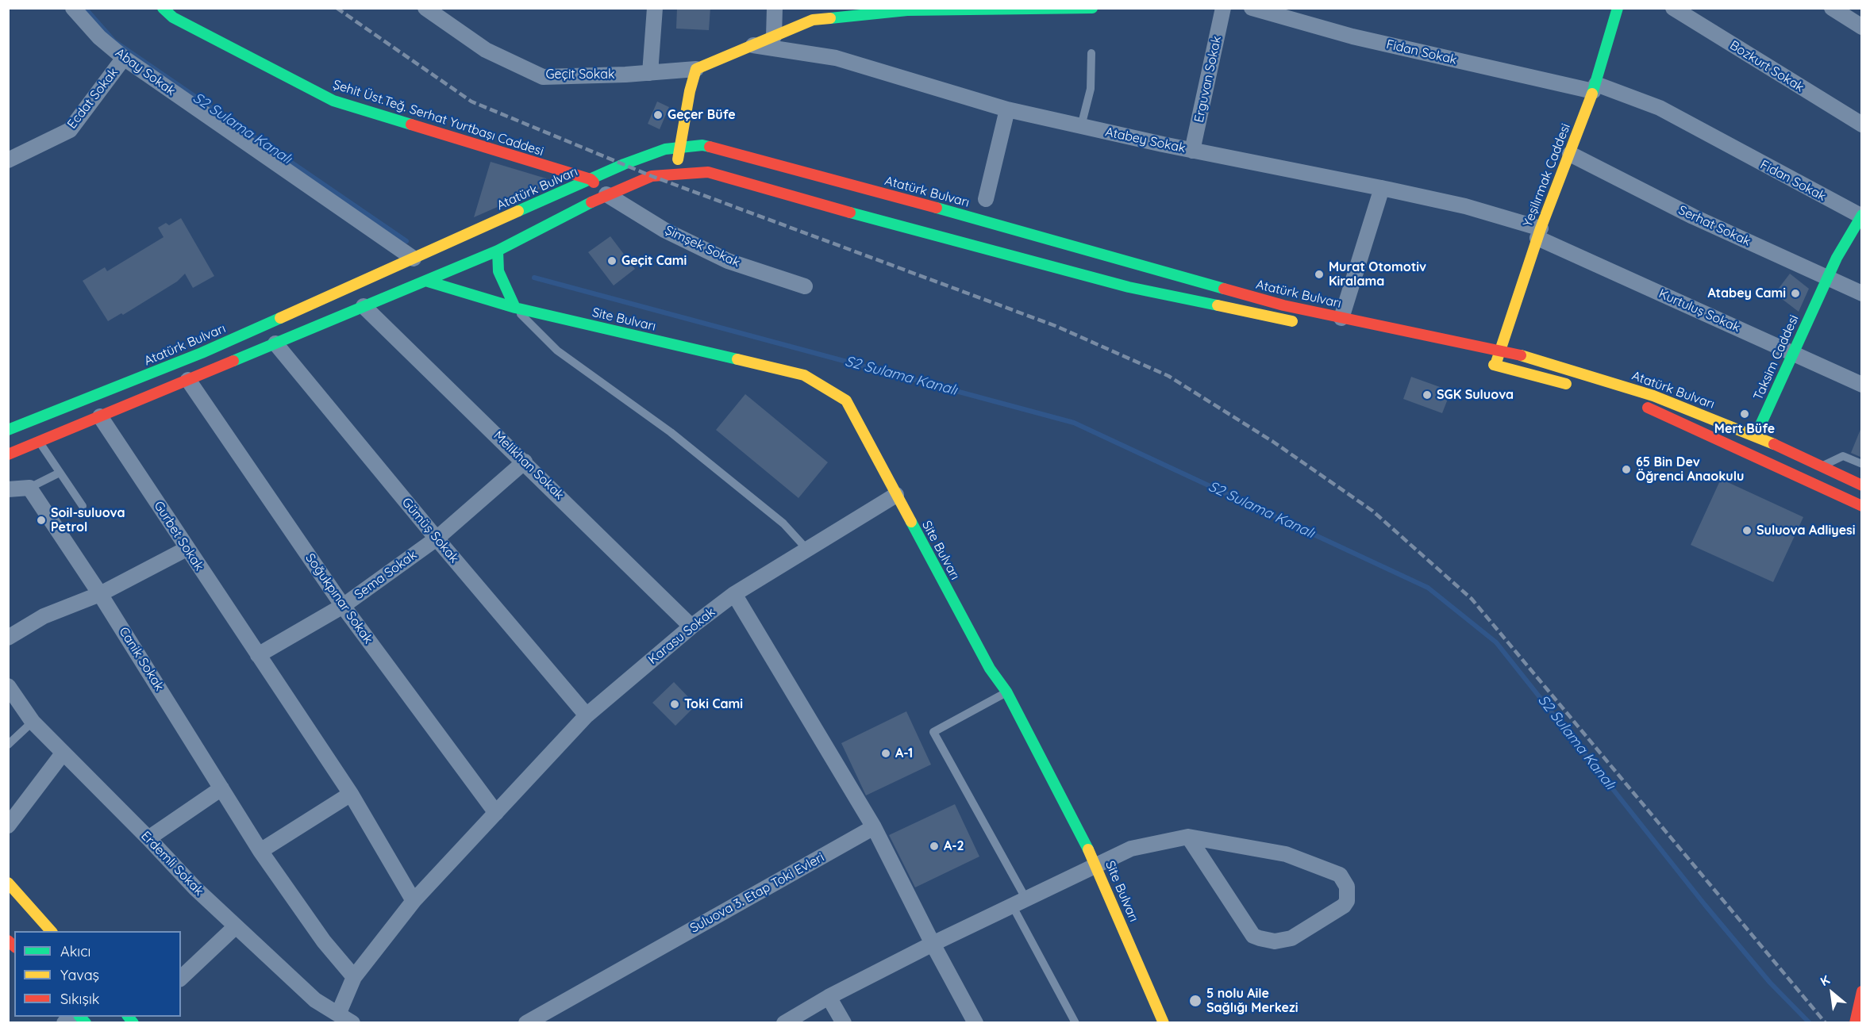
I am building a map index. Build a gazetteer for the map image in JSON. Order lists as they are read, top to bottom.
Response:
{
  "streets": {
    "main road": [
      "Şehit Üst.Teğ. Serhat Yurtbaşı Caddesi",
      "Yeşilırmak Caddesi",
      "Atatürk Bulvarı",
      "Site Bulvarı",
      "Taksim Caddesi"
    ],
    "street": [
      "Fidan Sokak",
      "Bozkurt Sokak",
      "Abay Sokak",
      "Geçit Sokak",
      "Erguvan Sokak",
      "Ecdat Sokak",
      "Atabey Sokak",
      "Serhat Sokak",
      "Şimşek Sokak",
      "Kurtuluş Sokak",
      "Melikhan Sokak",
      "Gümüş Sokak",
      "Gurbet Sokak",
      "Sema Sokak",
      "Soğukpınar Sokak",
      "Karasu Sokak",
      "Canik Sokak",
      "Erdemli Sokak",
      "Suluova 3. Etap Toki Evleri"
    ]
  },
  "crossings": [
    ["Fidan Sokak", "Yeşilırmak Caddesi"],
    ["Fidan Sokak", "Taksim Caddesi"],
    ["Abay Sokak", "Ecdat Sokak"],
    ["Abay Sokak", "Atatürk Bulvarı"],
    ["Erguvan Sokak", "Atabey Sokak"],
    ["Şehit Üst.Teğ. Serhat Yurtbaşı Caddesi", "Atatürk Bulvarı"],
    ["Şehit Üst.Teğ. Serhat Yurtbaşı Caddesi", "Şimşek Sokak"],
    ["Atabey Sokak", "Yeşilırmak Caddesi"],
    ["Atabey Sokak", "Kurtuluş Sokak"],
    ["Yeşilırmak Caddesi", "Atatürk Bulvarı"],
    ["Yeşilırmak Caddesi", "Serhat Sokak"],
    ["Yeşilırmak Caddesi", "Kurtuluş Sokak"],
    ["Atatürk Bulvarı", "Taksim Caddesi"],
    ["Serhat Sokak", "Taksim Caddesi"],
    ["Kurtuluş Sokak", "Taksim Caddesi"],
    ["Site Bulvarı", "Karasu Sokak"],
    ["Melikhan Sokak", "Sema Sokak"],
    ["Melikhan Sokak", "Karasu Sokak"],
    ["Gümüş Sokak", "Sema Sokak"],
    ["Gümüş Sokak", "Karasu Sokak"],
    ["Gurbet Sokak", "Sema Sokak"],
    ["Gurbet Sokak", "Karasu Sokak"],
    ["Sema Sokak", "Soğukpınar Sokak"],
    ["Soğukpınar Sokak", "Karasu Sokak"],
    ["Karasu Sokak", "Canik Sokak"],
    ["Karasu Sokak", "Erdemli Sokak"]
  ],
  "water": ["S2 Sulama Kanalı"],
  "places": [
    "Geçer Büfe",
    "Geçit Cami",
    "Murat Otomotiv Kiralama",
    "Atabey Cami",
    "SGK Suluova",
    "Mert Büfe",
    "65 Bin Dev Öğrenci Anaokulu",
    "Soil-suluova Petrol",
    "Suluova Adliyesi",
    "Toki Cami",
    "A-1",
    "A-2",
    "5 nolu Aile Sağlığı Merkezi"
  ],
  "legend": ["Akıcı", "Yavaş", "Sıkışık"],
  "north": "top left"
}
